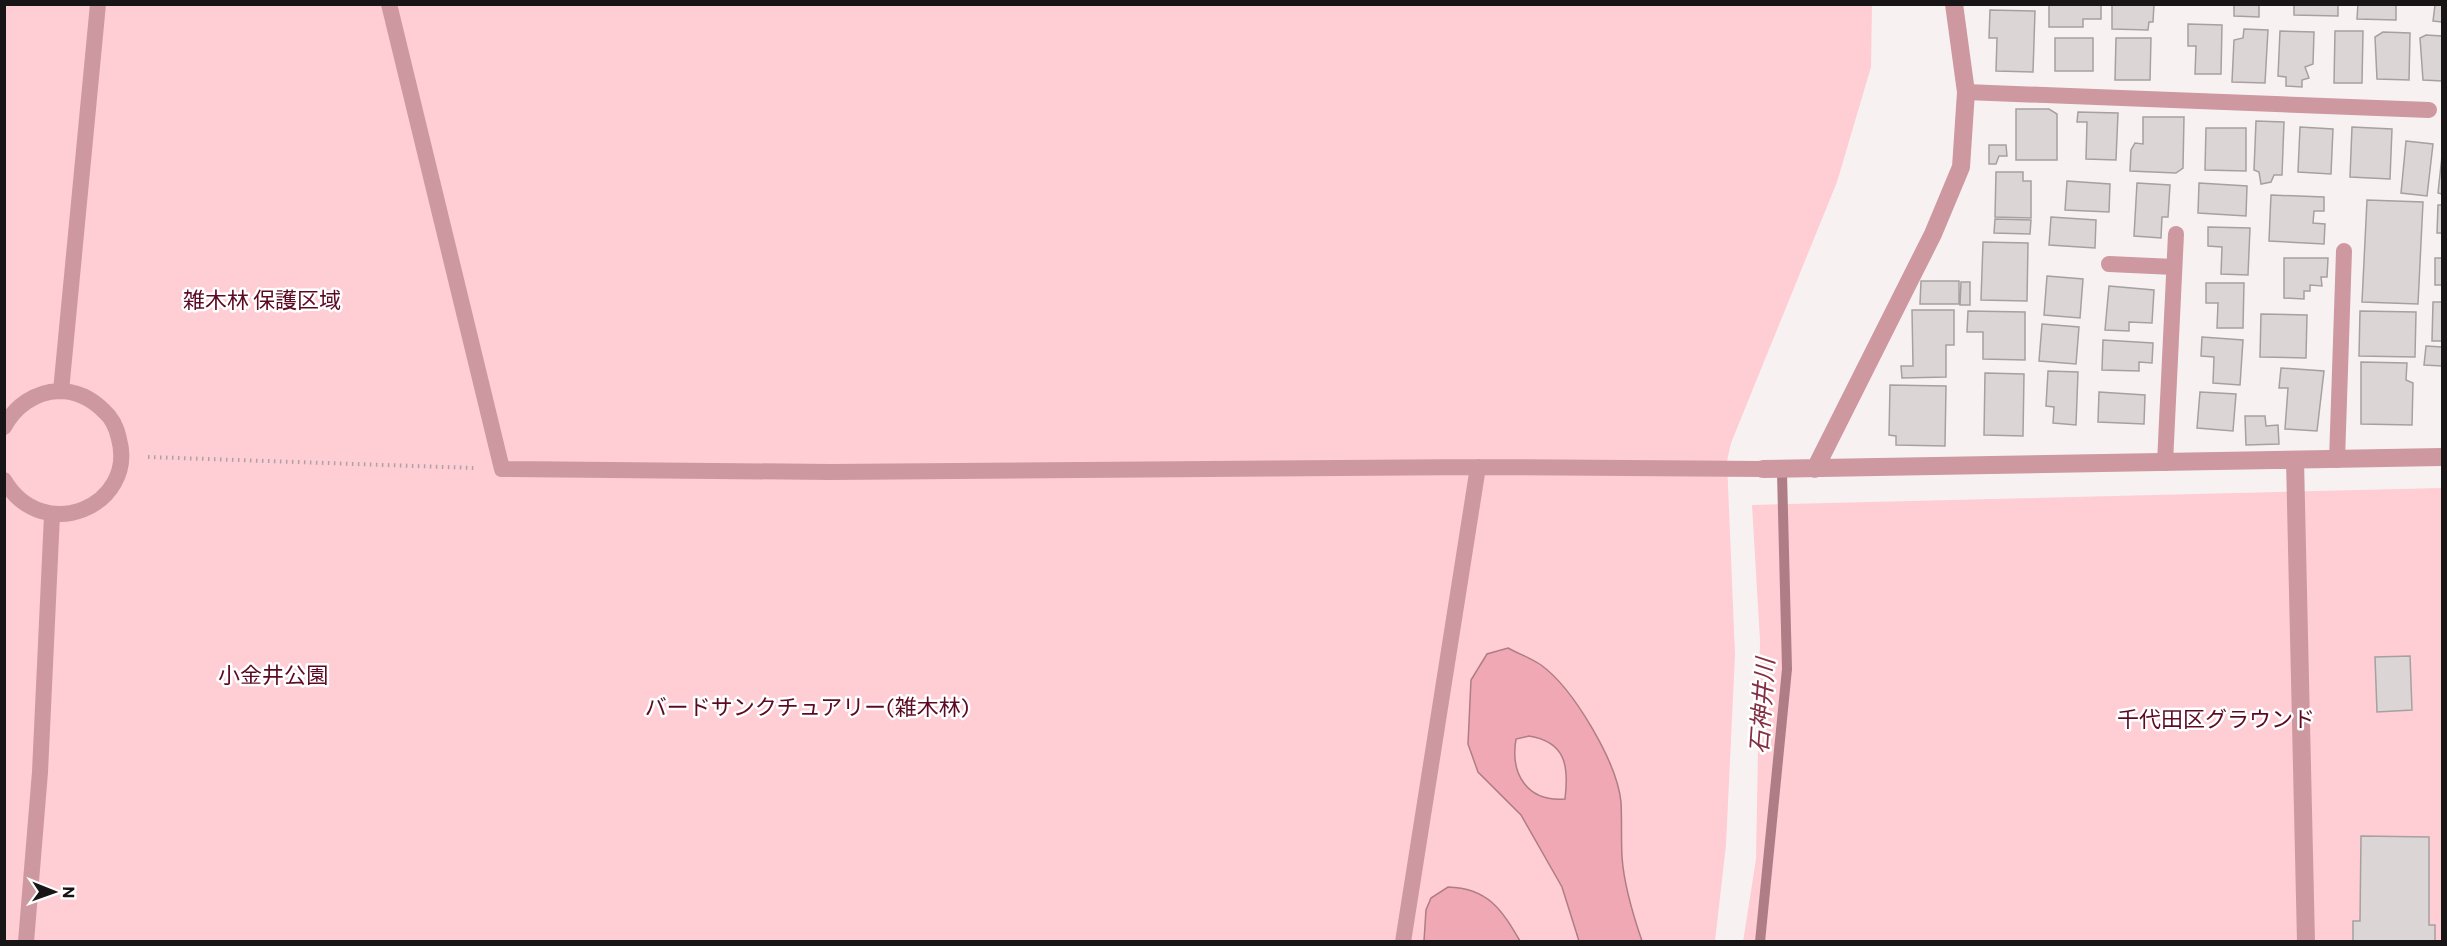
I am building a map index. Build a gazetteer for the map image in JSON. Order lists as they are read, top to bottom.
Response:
{
  "water": ["石神井川"],
  "parks": [
    "雑木林 保護区域",
    "小金井公園",
    "バードサンクチュアリー(雑木林)",
    "千代田区グラウンド"
  ],
  "north": "right"
}
